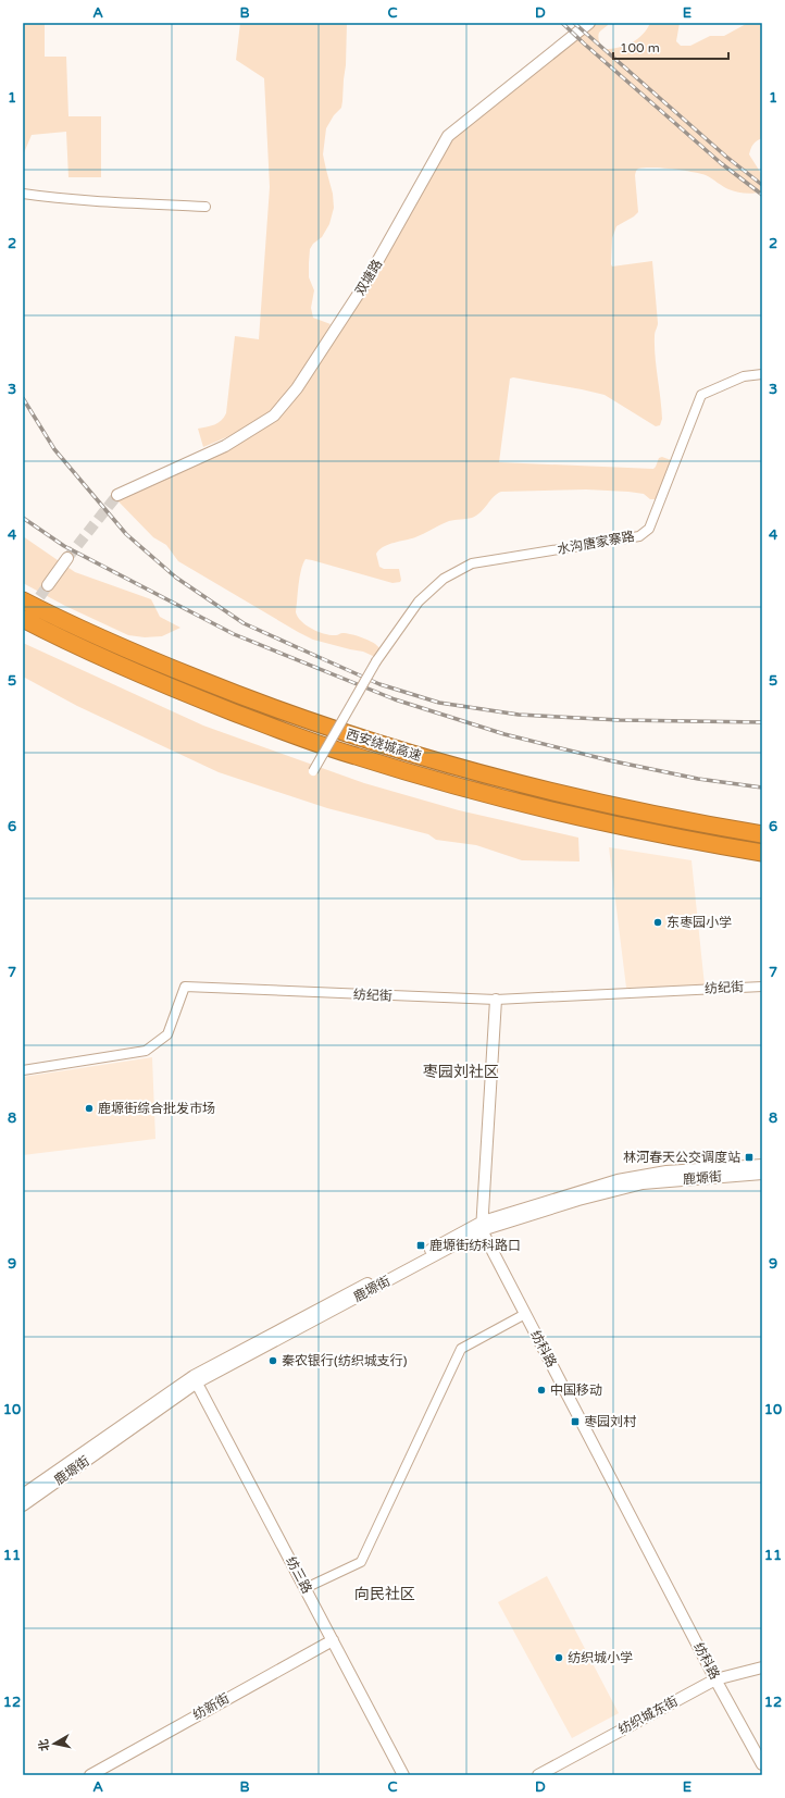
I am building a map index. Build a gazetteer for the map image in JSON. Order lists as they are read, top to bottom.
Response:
{
  "streets": {
    "highway": ["西安绕城高速"],
    "street": [
      "双塘路",
      "水沟唐家寨路",
      "纺纪街",
      "鹿塬街",
      "纺科路",
      "纺三路",
      "纺新街",
      "纺织城东街"
    ]
  },
  "crossings": [
    ["鹿塬街", "纺科路"],
    ["鹿塬街", "纺三路"],
    ["纺科路", "纺织城东街"],
    ["纺三路", "纺新街"]
  ],
  "districts": ["枣园刘社区", "向民社区"],
  "places": {
    "other": [
      "东枣园小学",
      "鹿塬街综合批发市场",
      "秦农银行(纺织城支行)",
      "中国移动",
      "纺织城小学"
    ],
    "transit": ["林河春天公交调度站", "鹿塬街纺科路口", "枣园刘村"]
  },
  "scale_bar": "100 m",
  "north": "left",
  "grid": {
    "columns": [
      "A",
      "B",
      "C",
      "D",
      "E"
    ],
    "rows": [
      "1",
      "2",
      "3",
      "4",
      "5",
      "6",
      "7",
      "8",
      "9",
      "10",
      "11",
      "12"
    ]
  }
}
